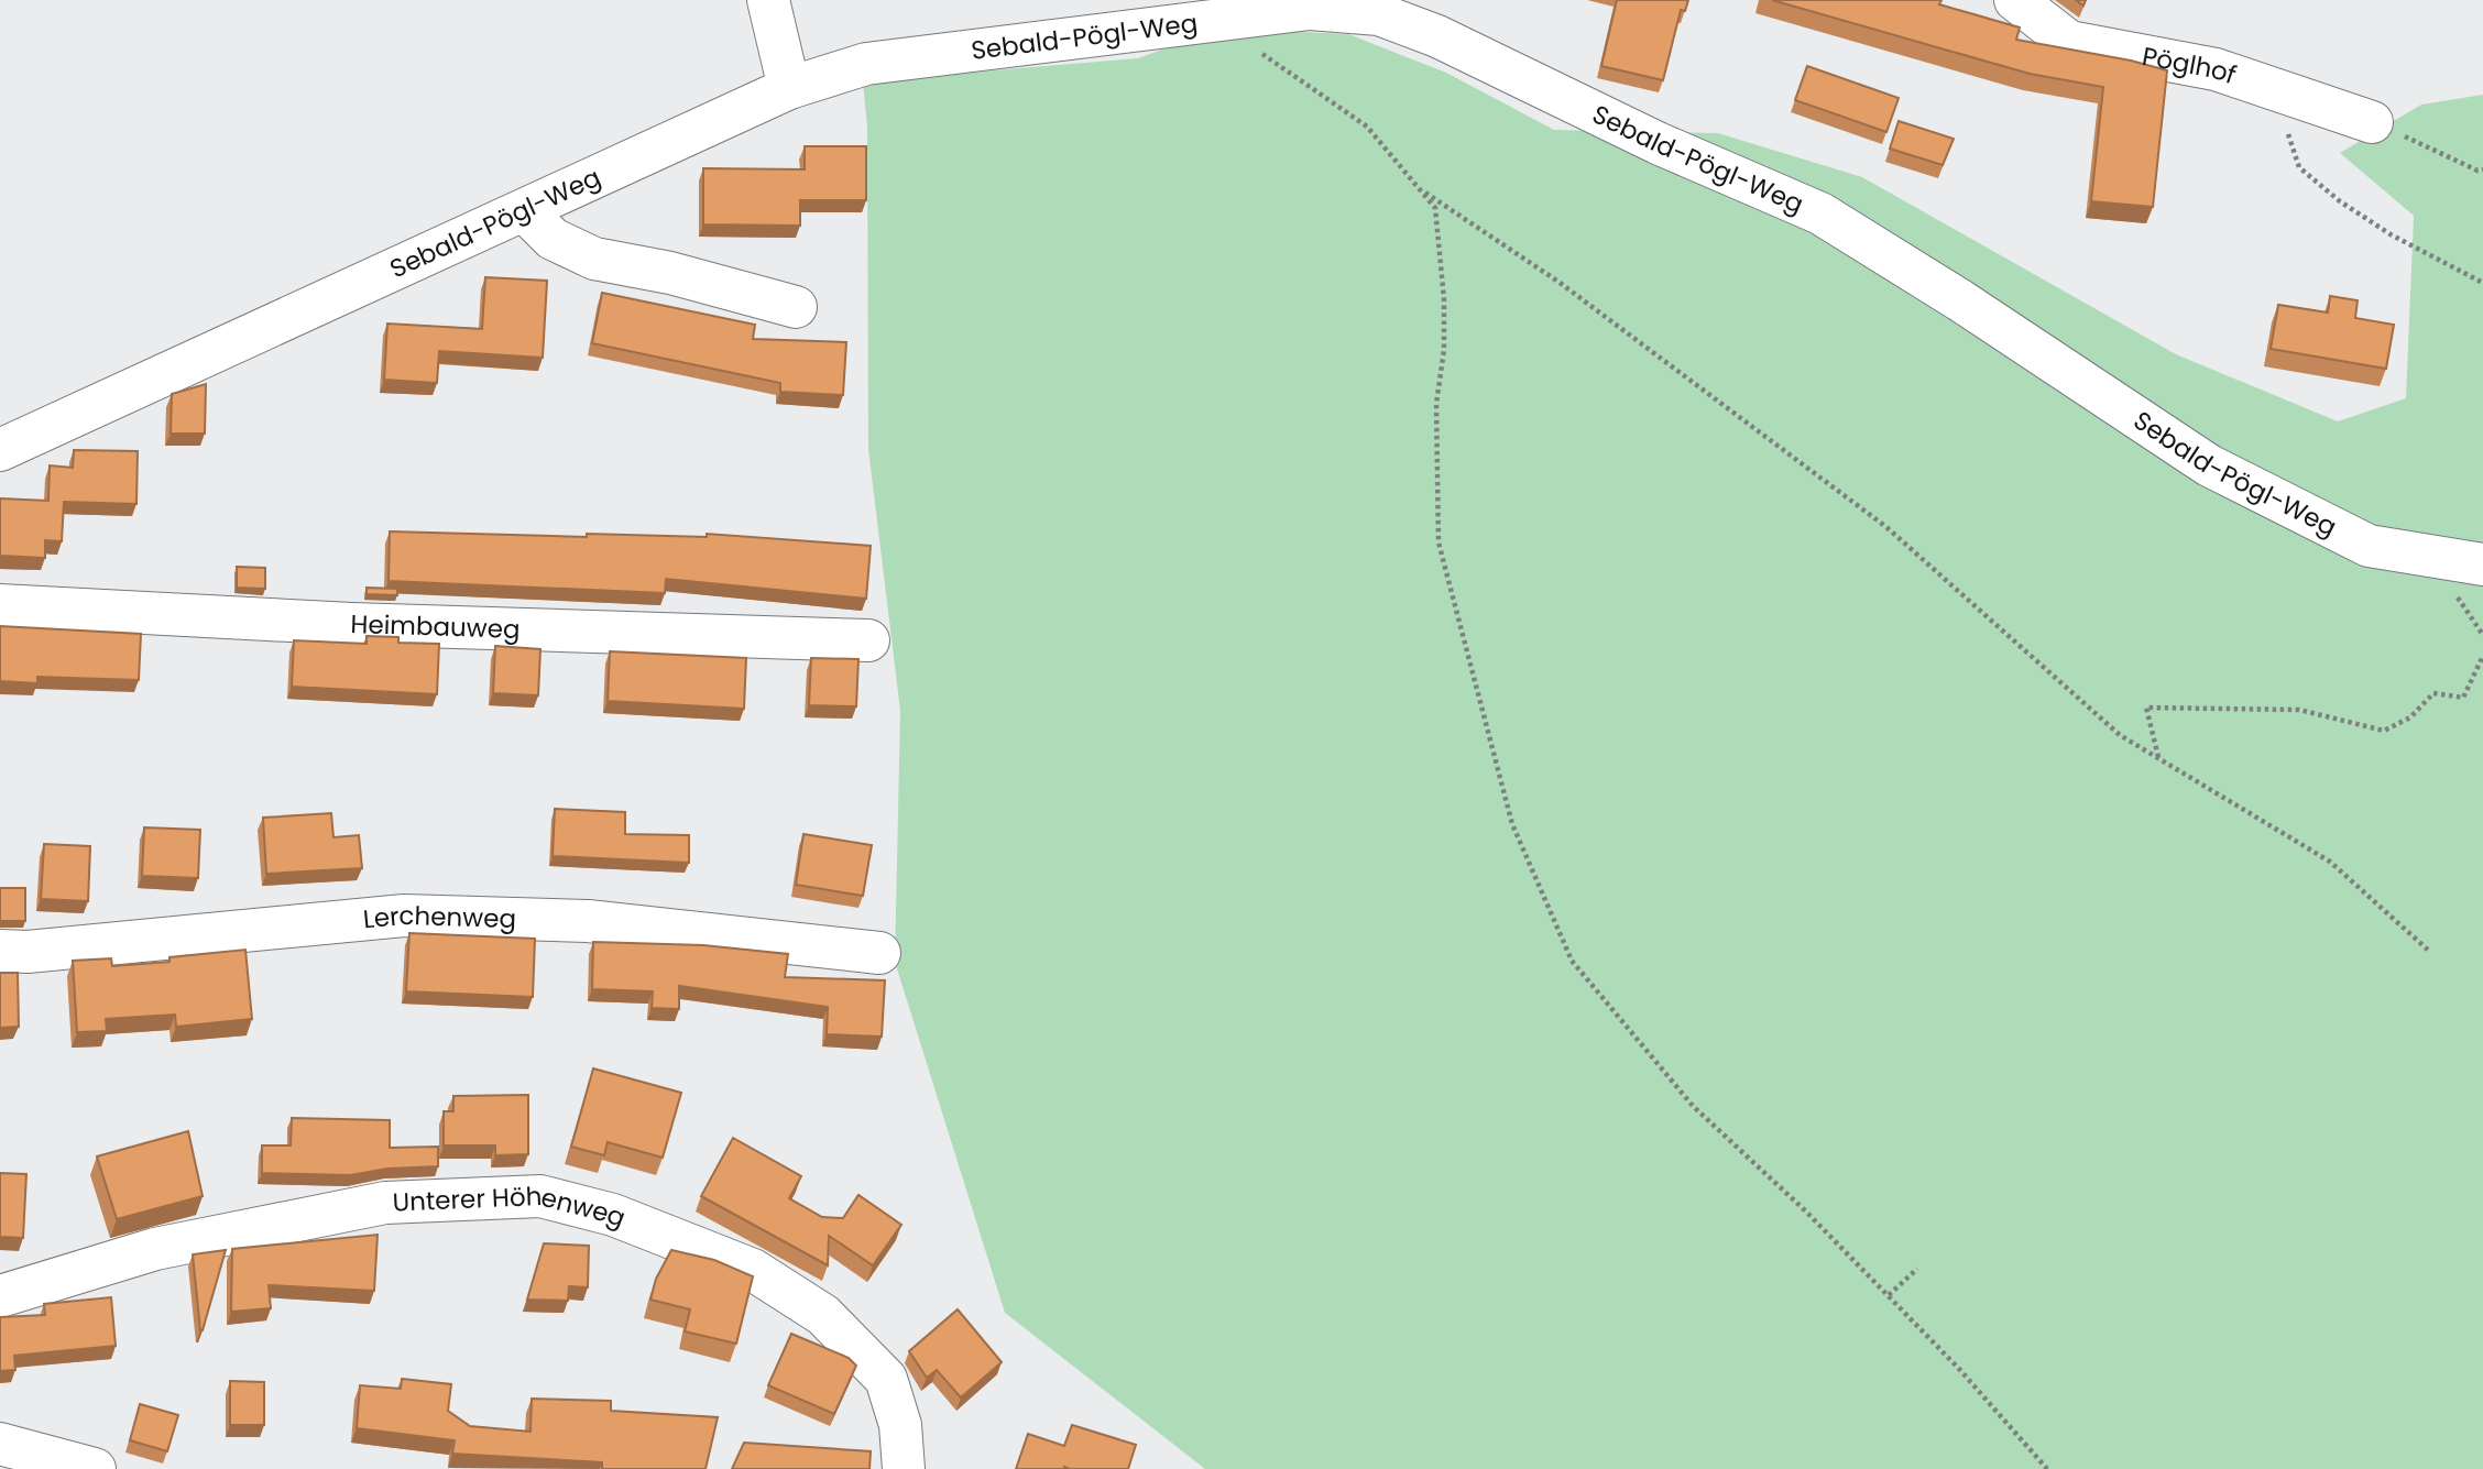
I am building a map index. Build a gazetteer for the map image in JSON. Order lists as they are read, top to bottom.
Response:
{
  "streets": {
    "street": [
      "Sebald-Pögl-Weg",
      "Pöglhof",
      "Heimbauweg",
      "Lerchenweg",
      "Unterer Höhenweg"
    ]
  }
}
